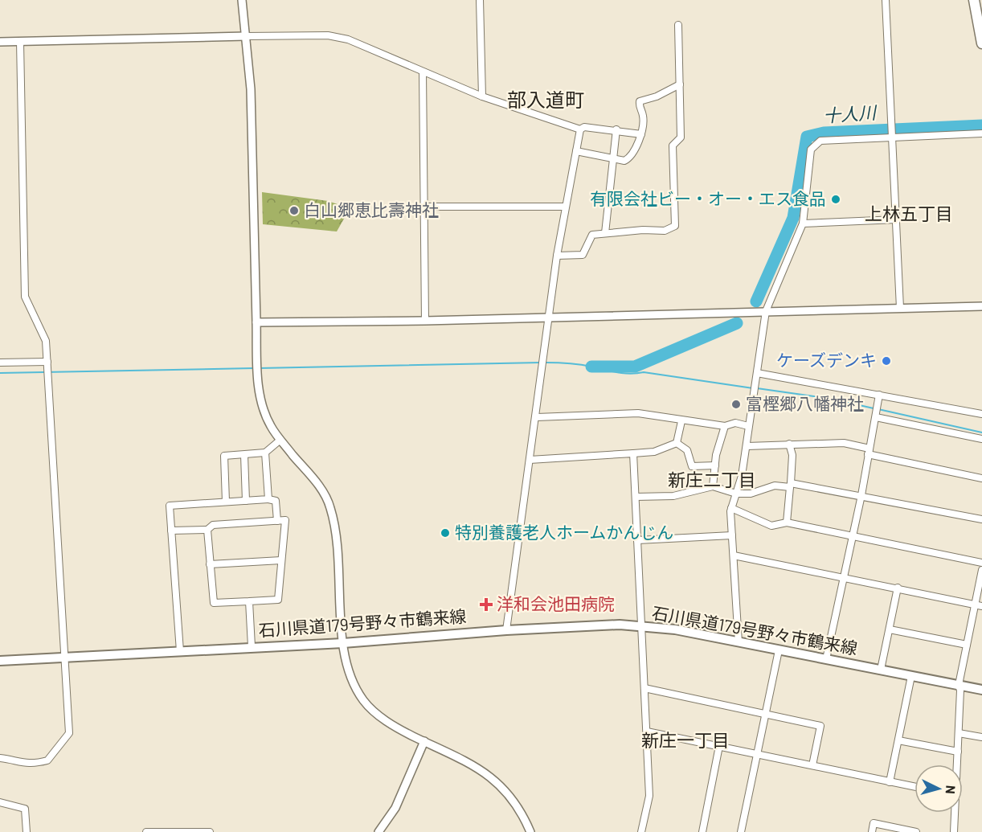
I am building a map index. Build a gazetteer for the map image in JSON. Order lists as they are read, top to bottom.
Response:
{
  "streets": {
    "main road": ["石川県道179号野々市鶴来線"]
  },
  "districts": [
    "部入道町",
    "上林五丁目",
    "新庄二丁目",
    "新庄一丁目"
  ],
  "water": ["十人川"],
  "places": {
    "other": [
      "有限会社ビー・オー・エス食品",
      "白山郷恵比壽神社",
      "ケーズデンキ",
      "富樫郷八幡神社",
      "特別養護老人ホームかんじん"
    ],
    "health": ["洋和会池田病院"]
  },
  "north": "right"
}
